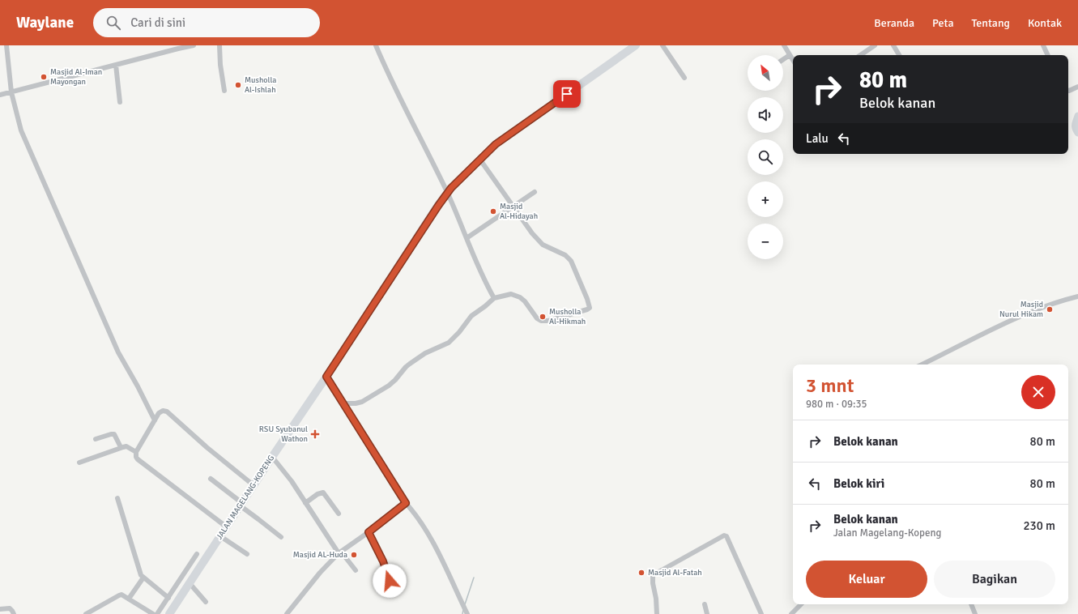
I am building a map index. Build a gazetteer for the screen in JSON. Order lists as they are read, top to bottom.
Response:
{
  "streets": {
    "main road": ["JALAN MAGELANG-KOPENG"]
  },
  "places": {
    "other": [
      "Masjid Al-Iman Mayongan",
      "Musholla Al-Ishlah",
      "Masjid Al-Hidayah",
      "Masjid Nurul Hikam",
      "Musholla Al-Hikmah",
      "Masjid AL-Huda",
      "Masjid Al-Fatah"
    ],
    "health": ["RSU Syubanul Wathon"]
  },
  "north": "top left",
  "page": {
    "header": "Waylane",
    "search": "Cari di sini",
    "nav": [
      "Beranda",
      "Peta",
      "Tentang",
      "Kontak"
    ],
    "map_buttons": ["+", "−"],
    "turn": ["80 m", "Belok kanan"],
    "then": "Lalu",
    "heading": ["3 mnt", "980 m · 09:35"],
    "list": [
      {
        "name": "Belok kanan",
        "value": "80 m"
      },
      {
        "name": "Belok kiri",
        "value": "80 m"
      },
      {
        "name": "Belok kanan",
        "note": "Jalan Magelang-Kopeng",
        "value": "230 m"
      }
    ],
    "buttons": ["Keluar", "Bagikan"]
  }
}
